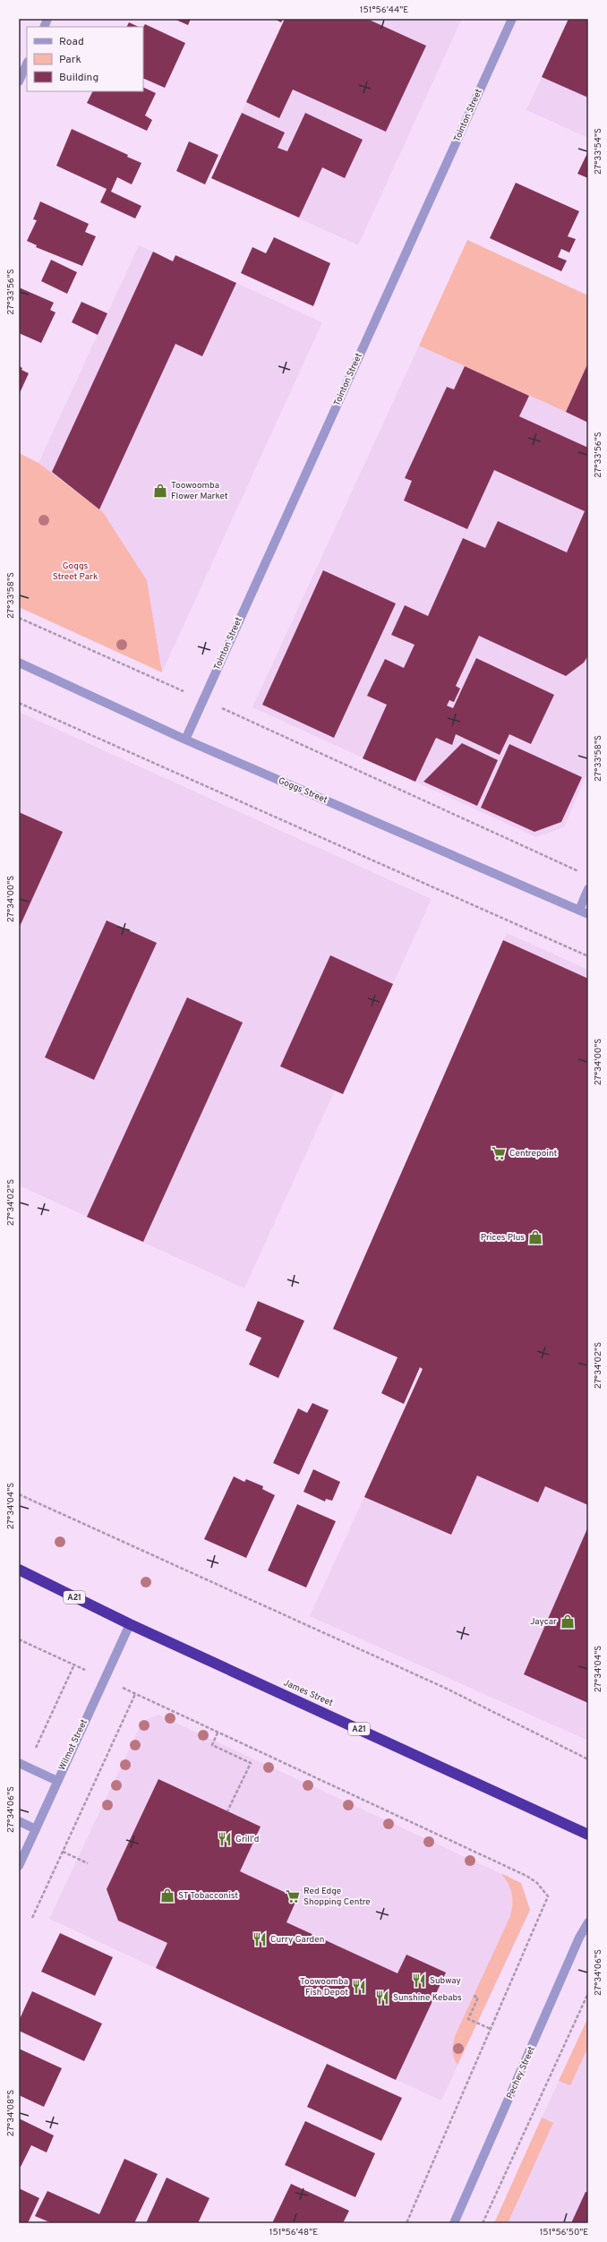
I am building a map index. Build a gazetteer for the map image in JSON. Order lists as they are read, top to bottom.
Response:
{
  "streets": {
    "highway": ["A21", "James Street"],
    "street": [
      "Tointon Street",
      "Goggs Street",
      "Wilmot Street",
      "Pechey Street"
    ]
  },
  "crossings": [
    ["Tointon Street", "Goggs Street"],
    ["James Street", "Wilmot Street"]
  ],
  "parks": ["Goggs Street Park"],
  "places": {
    "shop": [
      "Toowoomba Flower Market",
      "Prices Plus",
      "Jaycar",
      "ST Tobacconist"
    ],
    "supermarket": ["Centrepoint", "Red Edge Shopping Centre"],
    "restaurant": [
      "Grill'd",
      "Curry Garden",
      "Subway",
      "Toowoomba Fish Depot",
      "Sunshine Kebabs"
    ]
  },
  "legend": ["Road", "Park", "Building"],
  "coordinates": [
    "151°56'44\"E",
    "27°33'54\"S",
    "27°33'56\"S",
    "27°33'58\"S",
    "27°34'00\"S",
    "27°34'02\"S",
    "27°34'04\"S",
    "27°34'06\"S",
    "27°34'08\"S",
    "151°56'48\"E",
    "151°56'50\"E"
  ]
}
